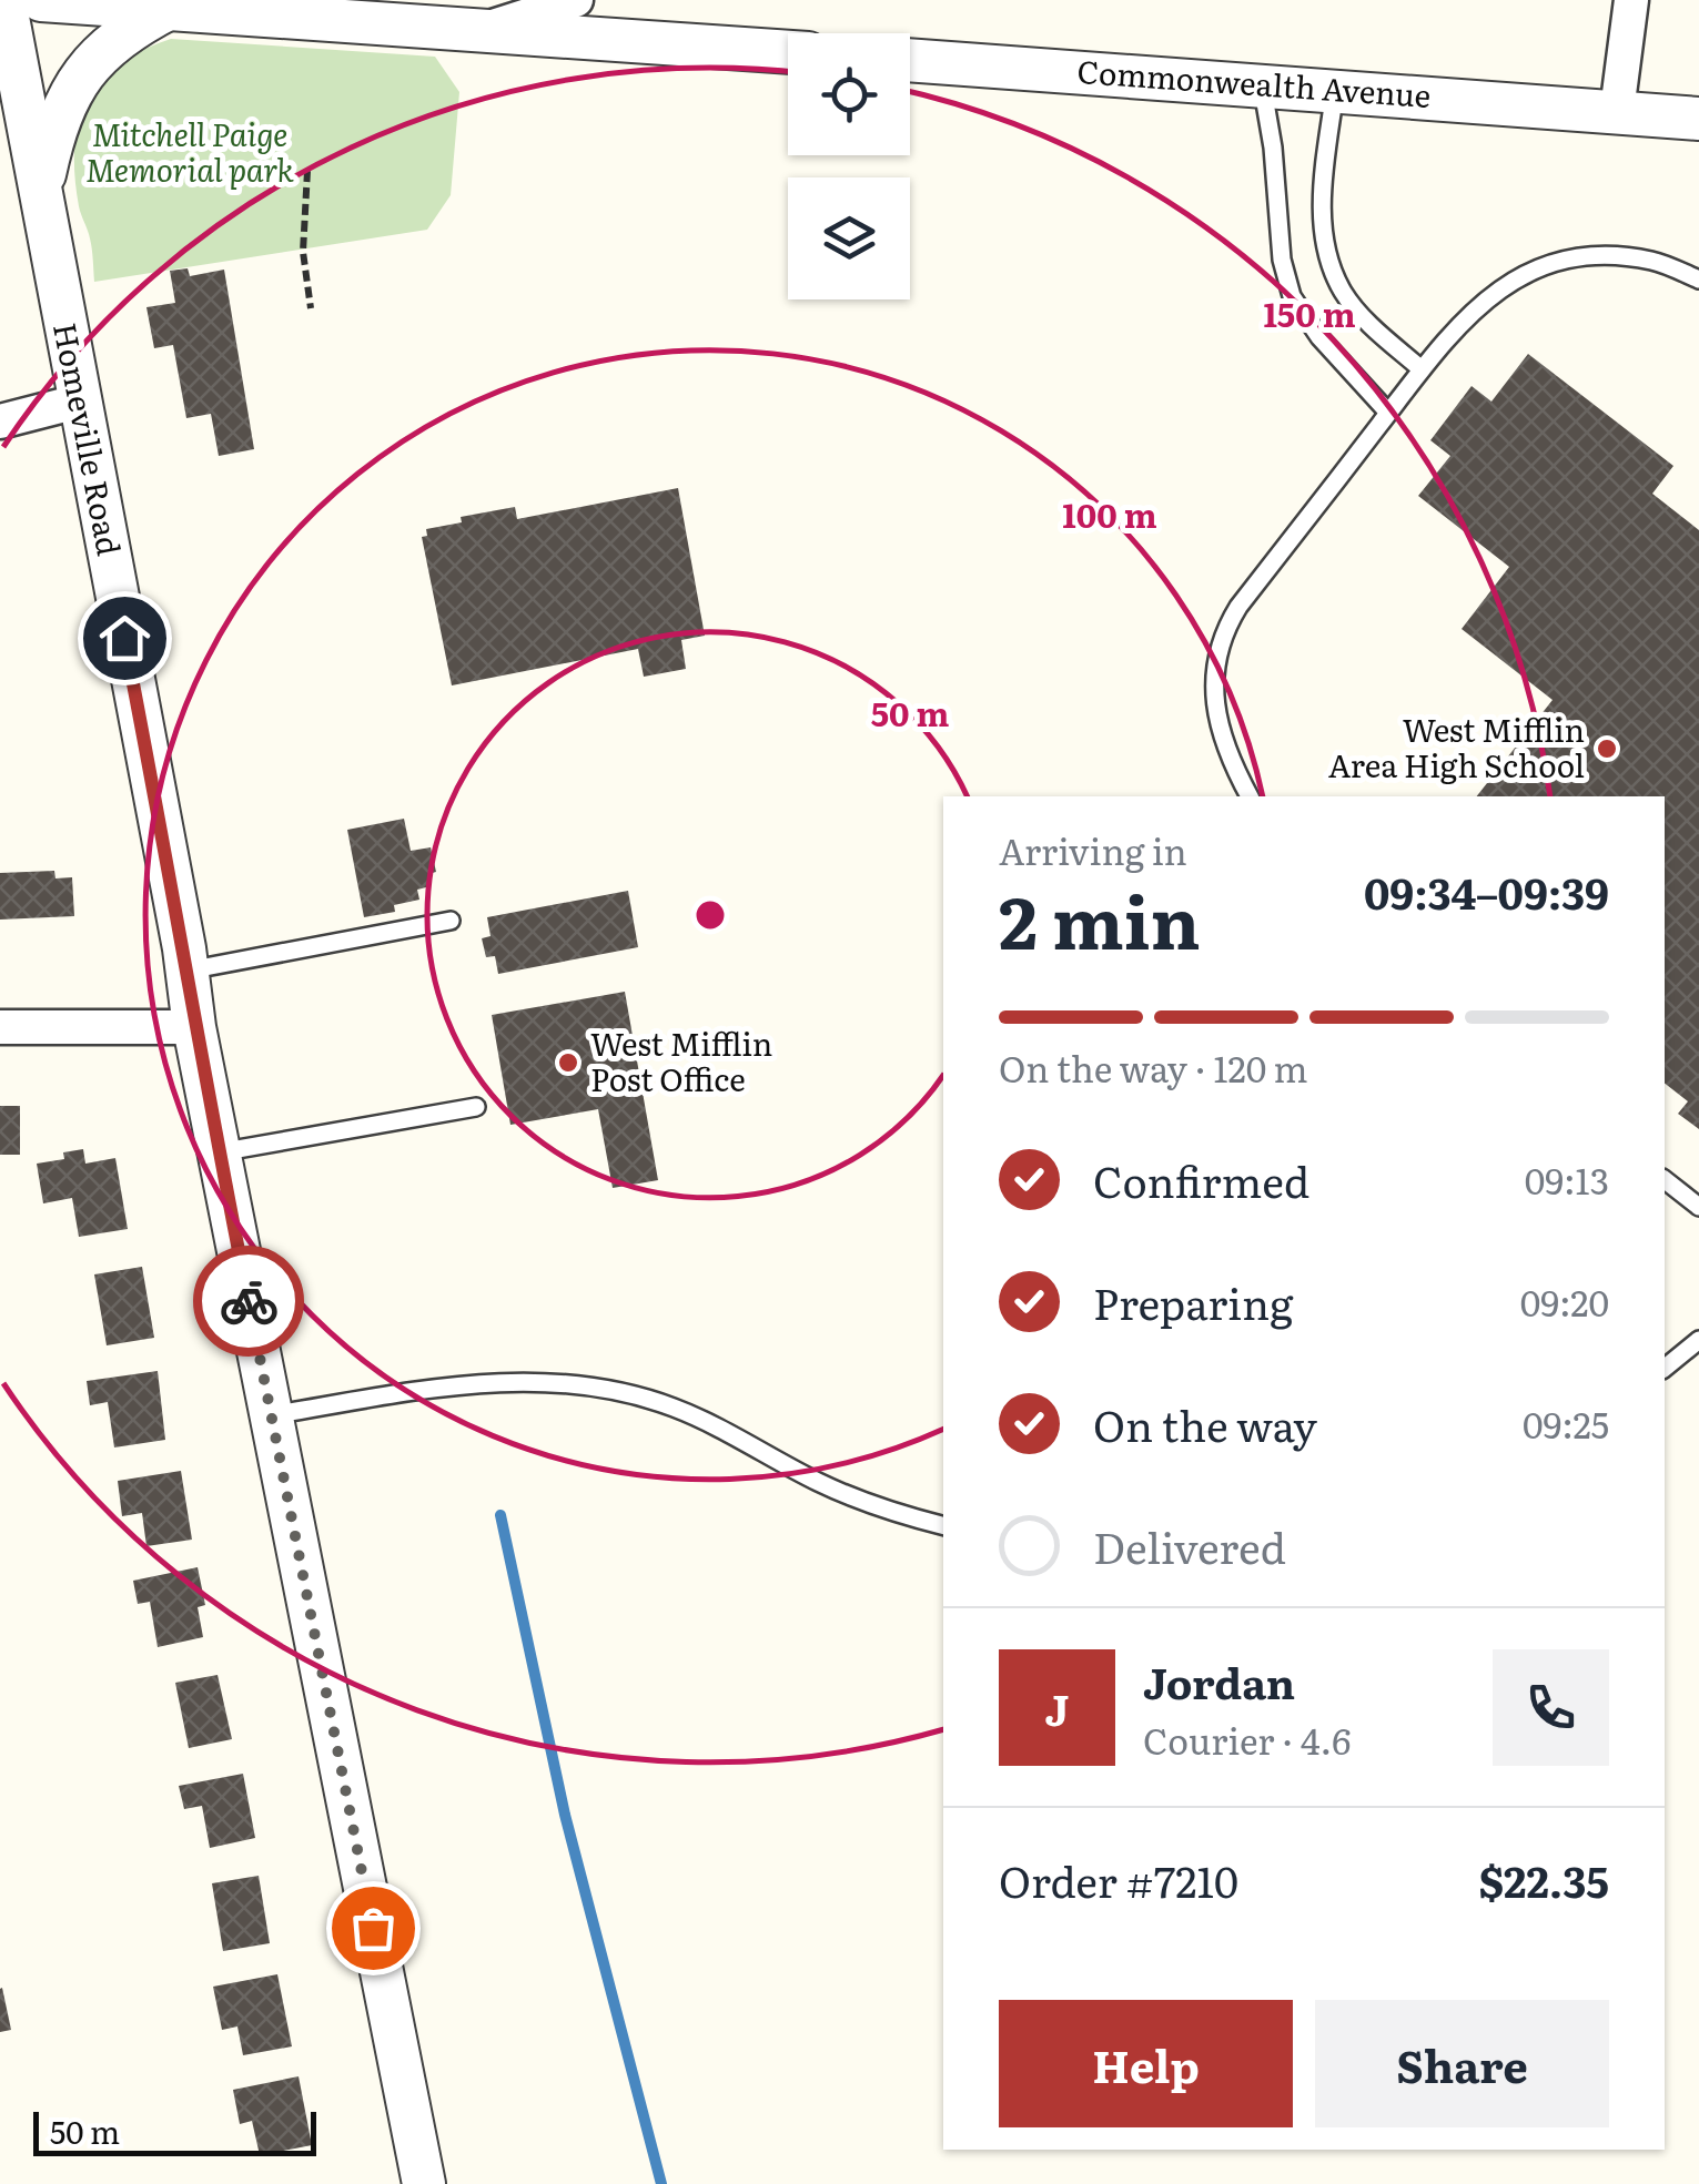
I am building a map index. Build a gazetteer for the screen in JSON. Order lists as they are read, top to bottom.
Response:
{
  "streets": {
    "street": ["Commonwealth Avenue", "Homeville Road"]
  },
  "parks": ["Mitchell Paige Memorial park"],
  "places": ["West Mifflin Area High School", "West Mifflin Post Office"],
  "scale_bar": "50 m",
  "page": {
    "heading": ["2 min", "Arriving in", "09:34–09:39"],
    "panel": [
      "Jordan",
      "Courier · 4.6",
      "Order #7210",
      "$22.35"
    ],
    "bar": "On the way · 120 m",
    "list": [
      ["Confirmed", "09:13"],
      ["Preparing", "09:20"],
      ["On the way", "09:25"],
      "Delivered"
    ],
    "round": "J",
    "buttons": ["Help", "Share"],
    "scale": "50 m"
  },
  "rings": ["150 m", "100 m", "50 m"]
}
